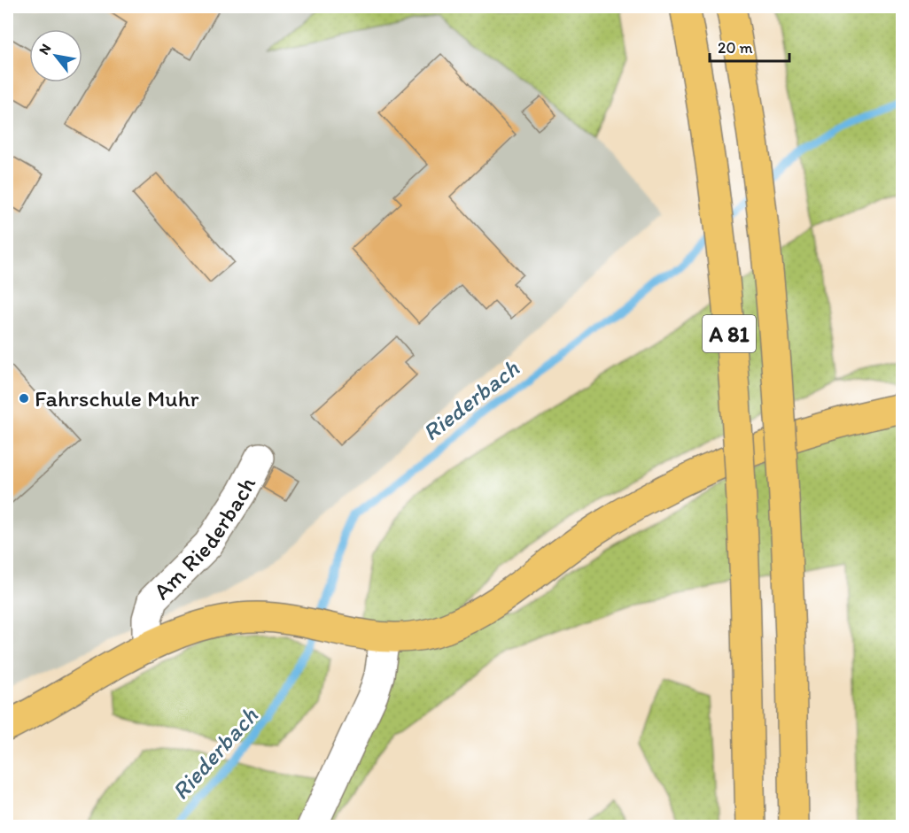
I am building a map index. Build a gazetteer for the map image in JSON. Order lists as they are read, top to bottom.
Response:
{
  "streets": {
    "main road": ["A 81"],
    "street": ["Am Riederbach"]
  },
  "water": ["Riederbach"],
  "places": ["Fahrschule Muhr"],
  "scale_bar": "20 m",
  "north": "top left"
}
